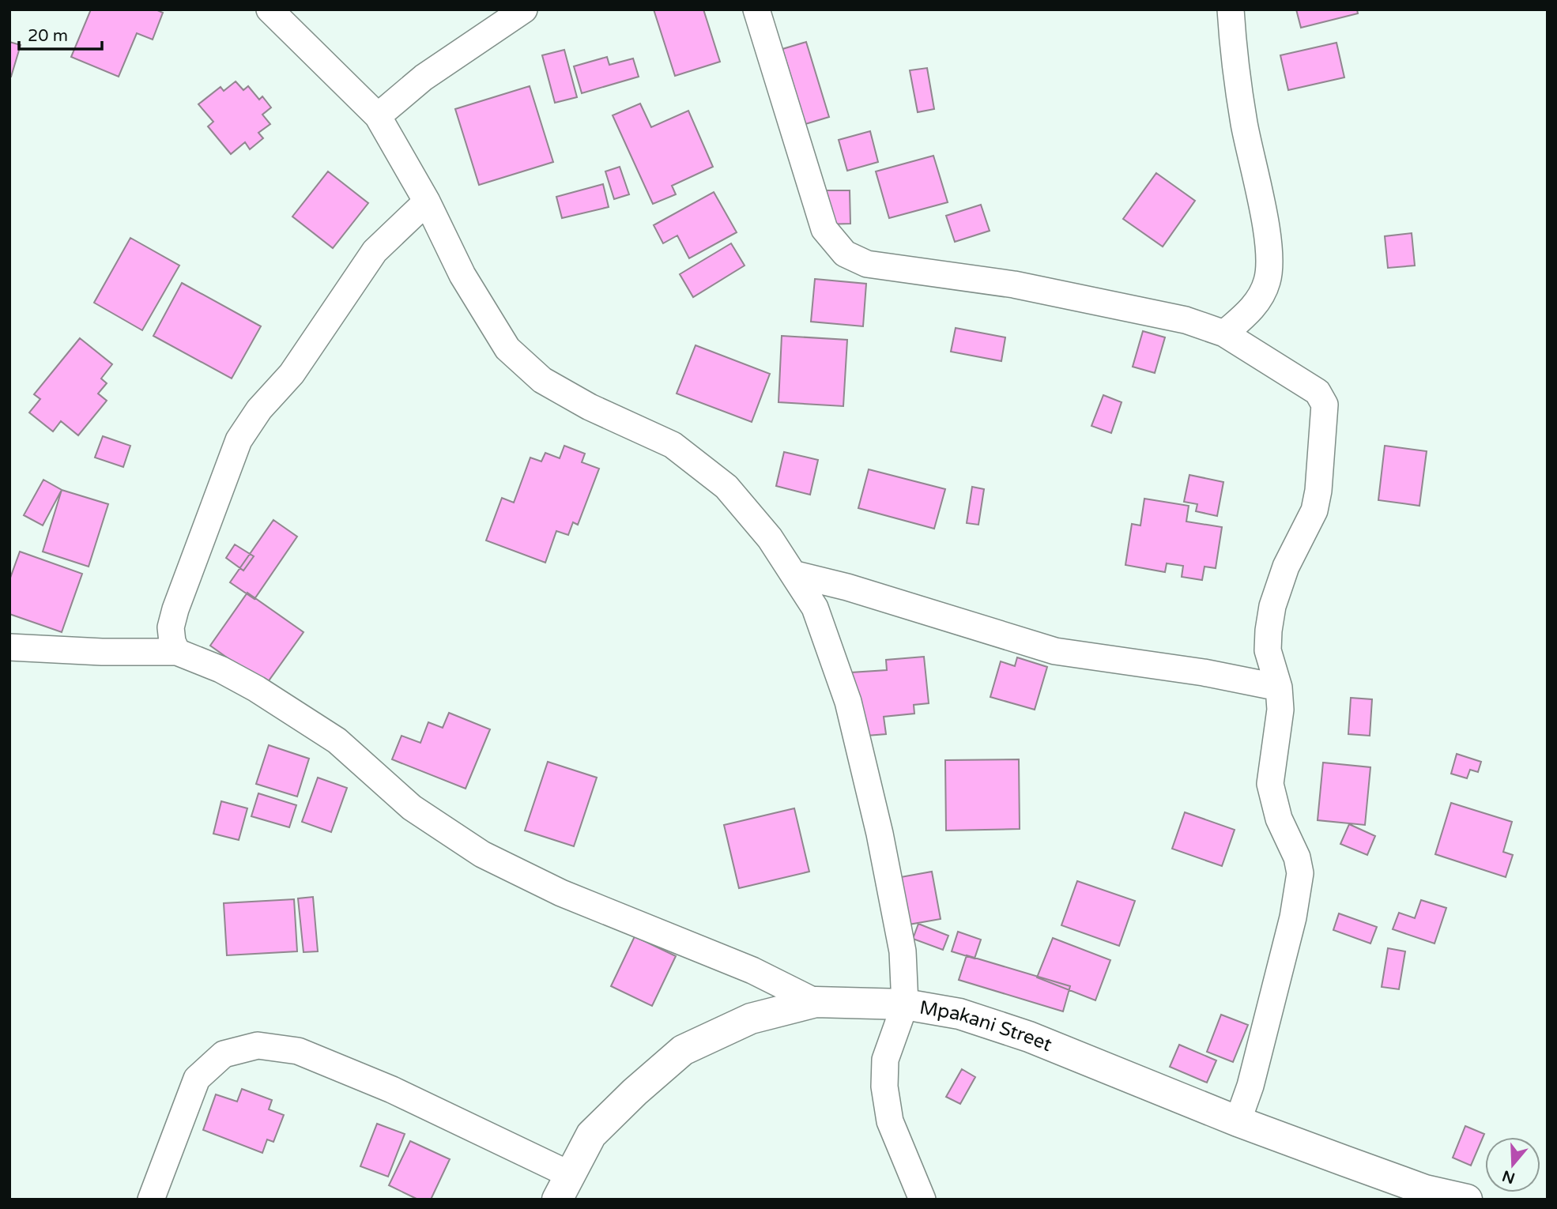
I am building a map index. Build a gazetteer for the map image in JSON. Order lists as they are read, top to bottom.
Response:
{
  "streets": {
    "street": ["Mpakani Street"]
  },
  "scale_bar": "20 m",
  "north": "bottom"
}
